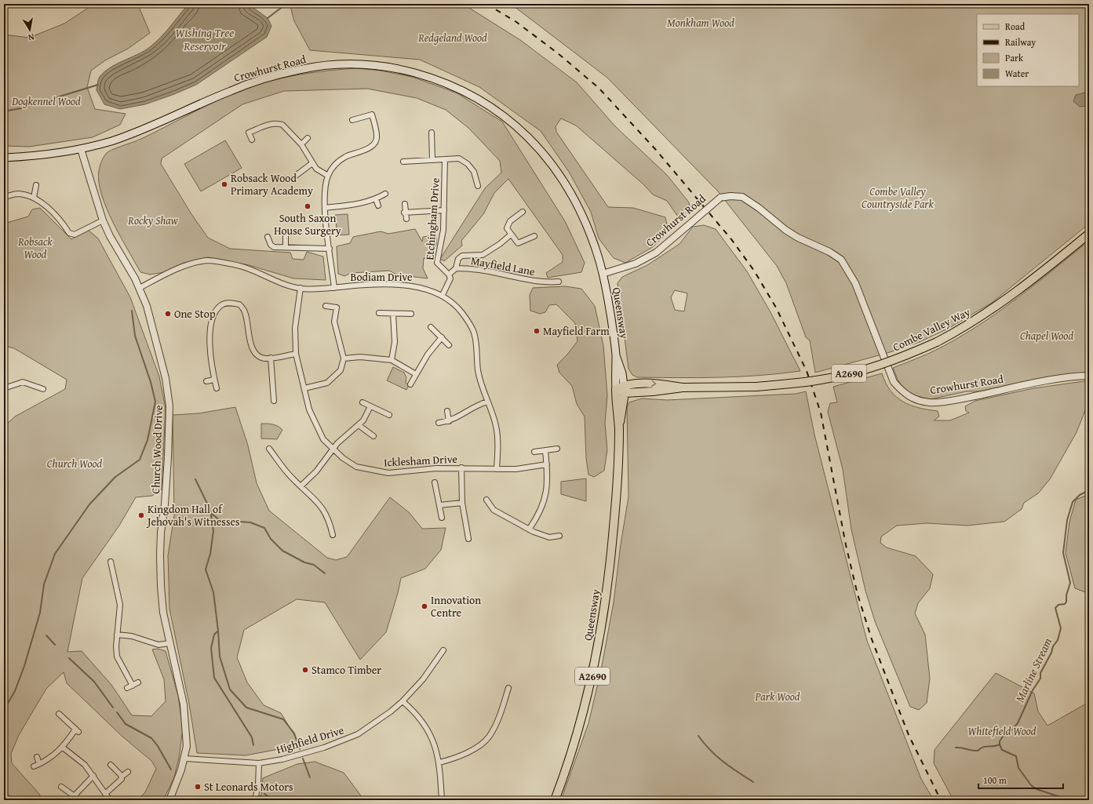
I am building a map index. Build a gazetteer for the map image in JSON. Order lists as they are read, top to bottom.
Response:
{
  "streets": {
    "main road": [
      "Crowhurst Road",
      "Queensway",
      "Combe Valley Way",
      "A2690"
    ],
    "street": [
      "Etchingham Drive",
      "Mayfield Lane",
      "Bodiam Drive",
      "Church Wood Drive",
      "Icklesham Drive",
      "Highfield Drive"
    ]
  },
  "crossings": [
    ["Crowhurst Road", "Queensway"],
    ["Crowhurst Road", "Church Wood Drive"],
    ["Etchingham Drive", "Mayfield Lane"],
    ["Bodiam Drive", "Church Wood Drive"],
    ["Bodiam Drive", "Icklesham Drive"],
    ["Queensway", "Combe Valley Way"],
    ["Church Wood Drive", "Highfield Drive"]
  ],
  "water": ["Wishing Tree Reservoir", "Marline Stream"],
  "parks": [
    "Monkham Wood",
    "Redgeland Wood",
    "Dogkennel Wood",
    "Combe Valley Countryside Park",
    "Rocky Shaw",
    "Robsack Wood",
    "Chapel Wood",
    "Church Wood",
    "Park Wood",
    "Whitefield Wood"
  ],
  "places": [
    "Robsack Wood Primary Academy",
    "South Saxon House Surgery",
    "One Stop",
    "Mayfield Farm",
    "Kingdom Hall of Jehovah's Witnesses",
    "Innovation Centre",
    "Stamco Timber",
    "St Leonards Motors"
  ],
  "legend": [
    "Road",
    "Railway",
    "Park",
    "Water"
  ],
  "scale_bar": "100 m",
  "north": "bottom"
}
